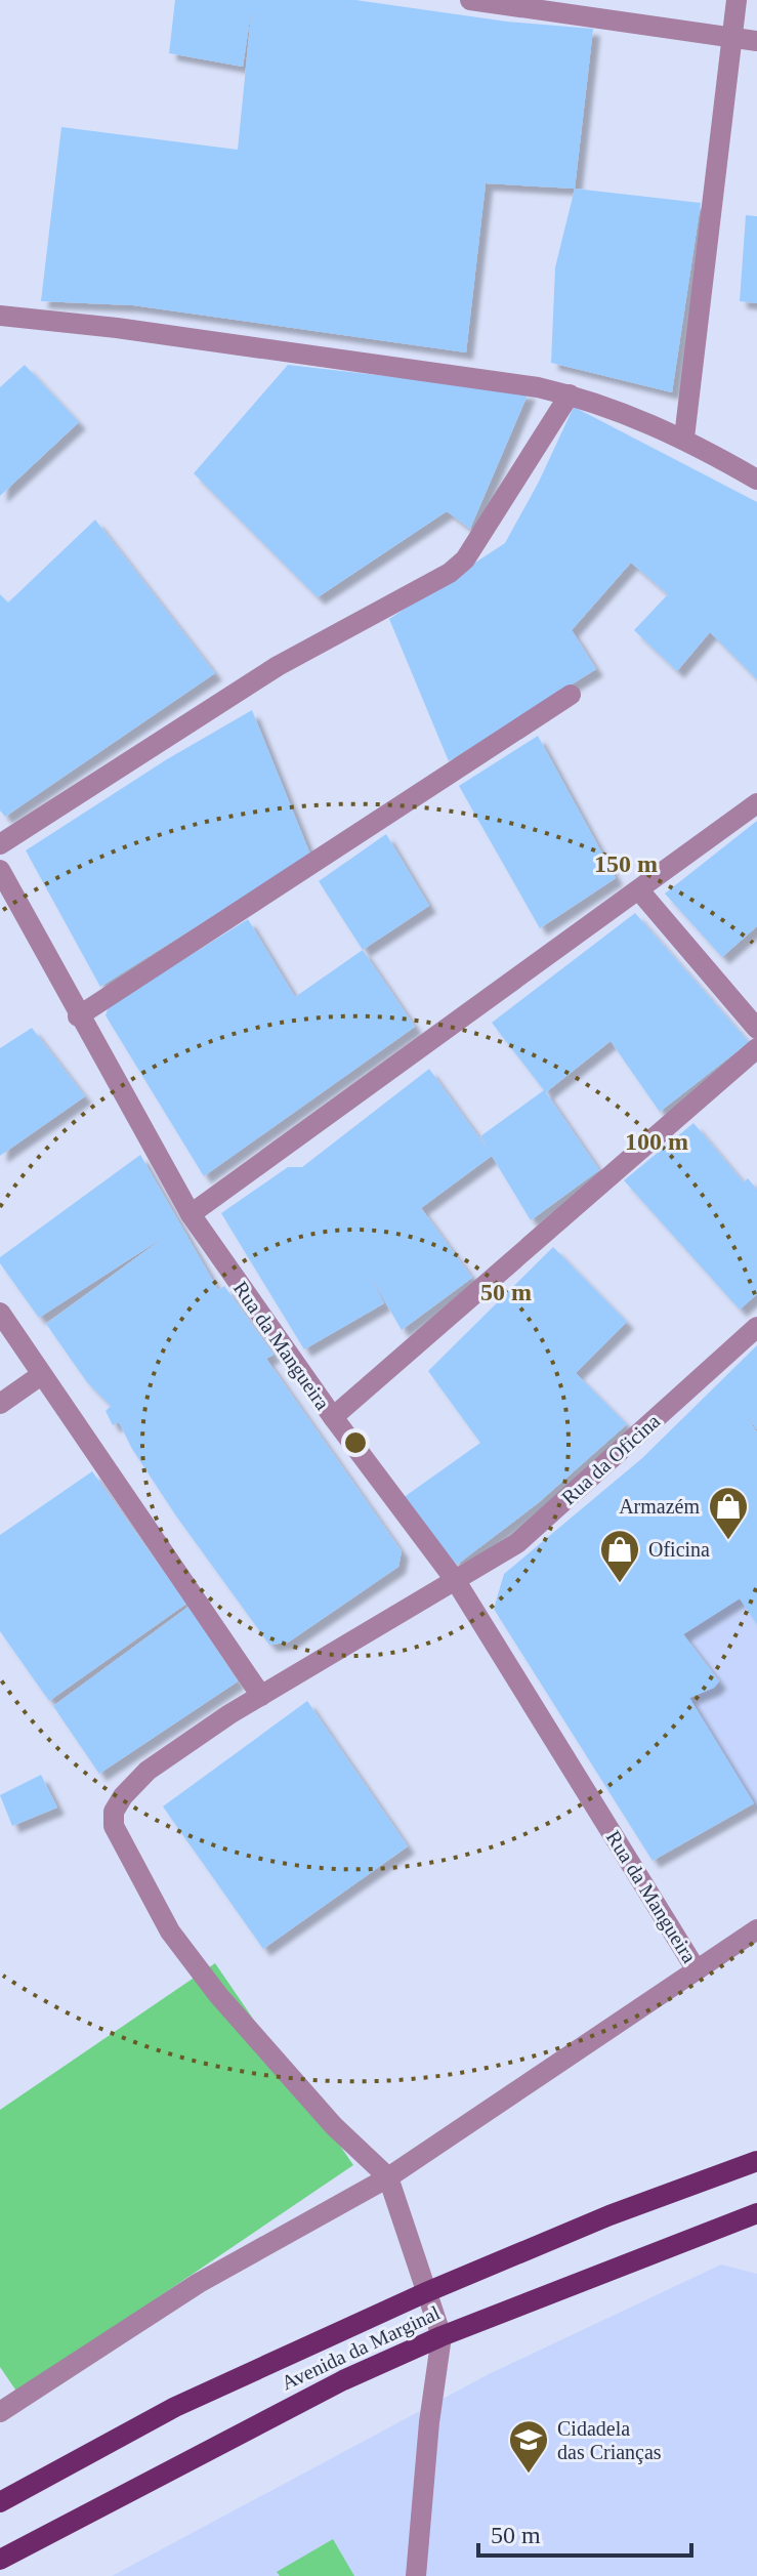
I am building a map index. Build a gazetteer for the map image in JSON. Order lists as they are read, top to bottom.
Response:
{
  "streets": {
    "main road": ["Avenida da Marginal"],
    "street": ["Rua da Mangueira", "Rua da Oficina"]
  },
  "crossings": [
    ["Rua da Mangueira", "Rua da Oficina"]
  ],
  "places": {
    "shop": ["Armazém", "Oficina"],
    "school or university": ["Cidadela das Crianças"]
  },
  "scale_bar": "50 m",
  "rings": ["150 m", "100 m", "50 m"]
}
